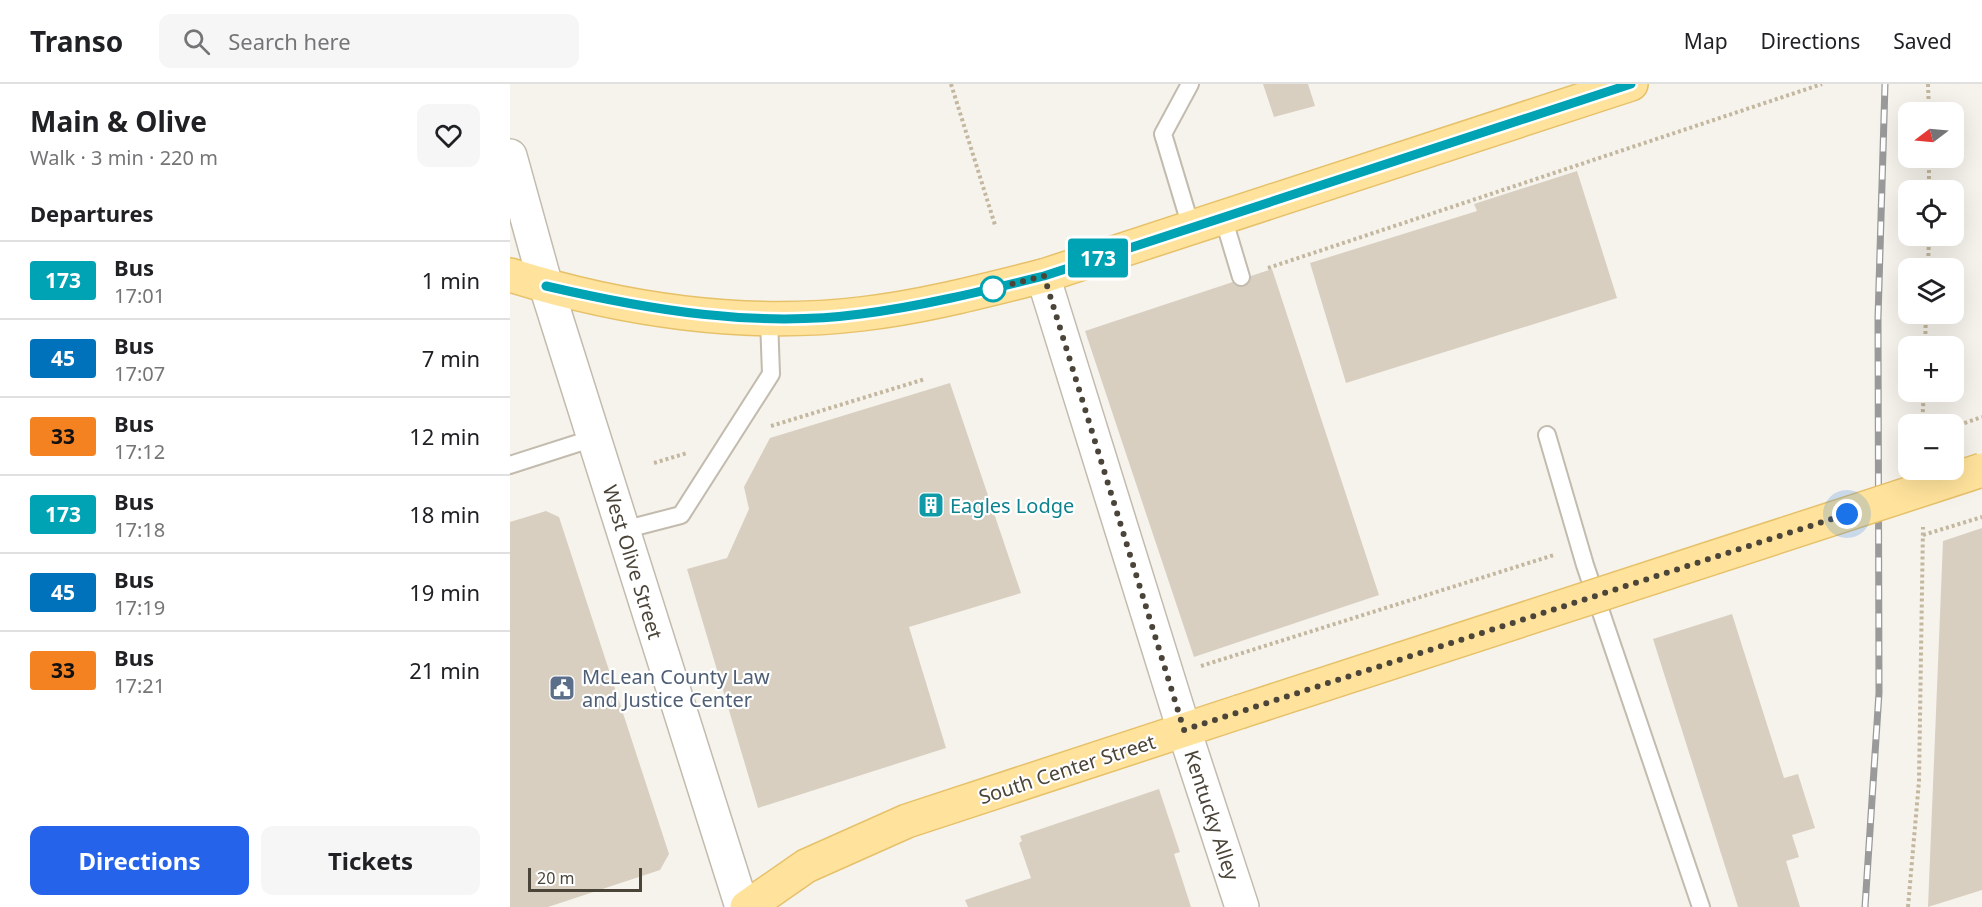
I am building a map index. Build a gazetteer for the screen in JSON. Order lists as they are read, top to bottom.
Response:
{
  "streets": {
    "main road": ["South Center Street"],
    "street": ["West Olive Street", "Kentucky Alley"]
  },
  "crossings": [
    ["South Center Street", "Kentucky Alley"]
  ],
  "places": {
    "building": ["Eagles Lodge"],
    "public building": ["McLean County Law and Justice Center"]
  },
  "lines": ["bus line 173"],
  "scale_bar": "20 m",
  "north": "left",
  "page": {
    "header": "Transo",
    "search": "Search here",
    "nav": ["Map", "Directions", "Saved"],
    "heading": [
      ["Main & Olive", "Walk · 3 min · 220 m"],
      "Departures"
    ],
    "on_map": "173",
    "map_buttons": ["+", "−"],
    "list": [
      {
        "mark": "173",
        "name": "Bus",
        "note": "17:01",
        "value": "1 min"
      },
      {
        "mark": "45",
        "name": "Bus",
        "note": "17:07",
        "value": "7 min"
      },
      {
        "mark": "33",
        "name": "Bus",
        "note": "17:12",
        "value": "12 min"
      },
      {
        "mark": "173",
        "name": "Bus",
        "note": "17:18",
        "value": "18 min"
      },
      {
        "mark": "45",
        "name": "Bus",
        "note": "17:19",
        "value": "19 min"
      },
      {
        "mark": "33",
        "name": "Bus",
        "note": "17:21",
        "value": "21 min"
      }
    ],
    "buttons": ["Directions", "Tickets"],
    "scale": "20 m"
  }
}
